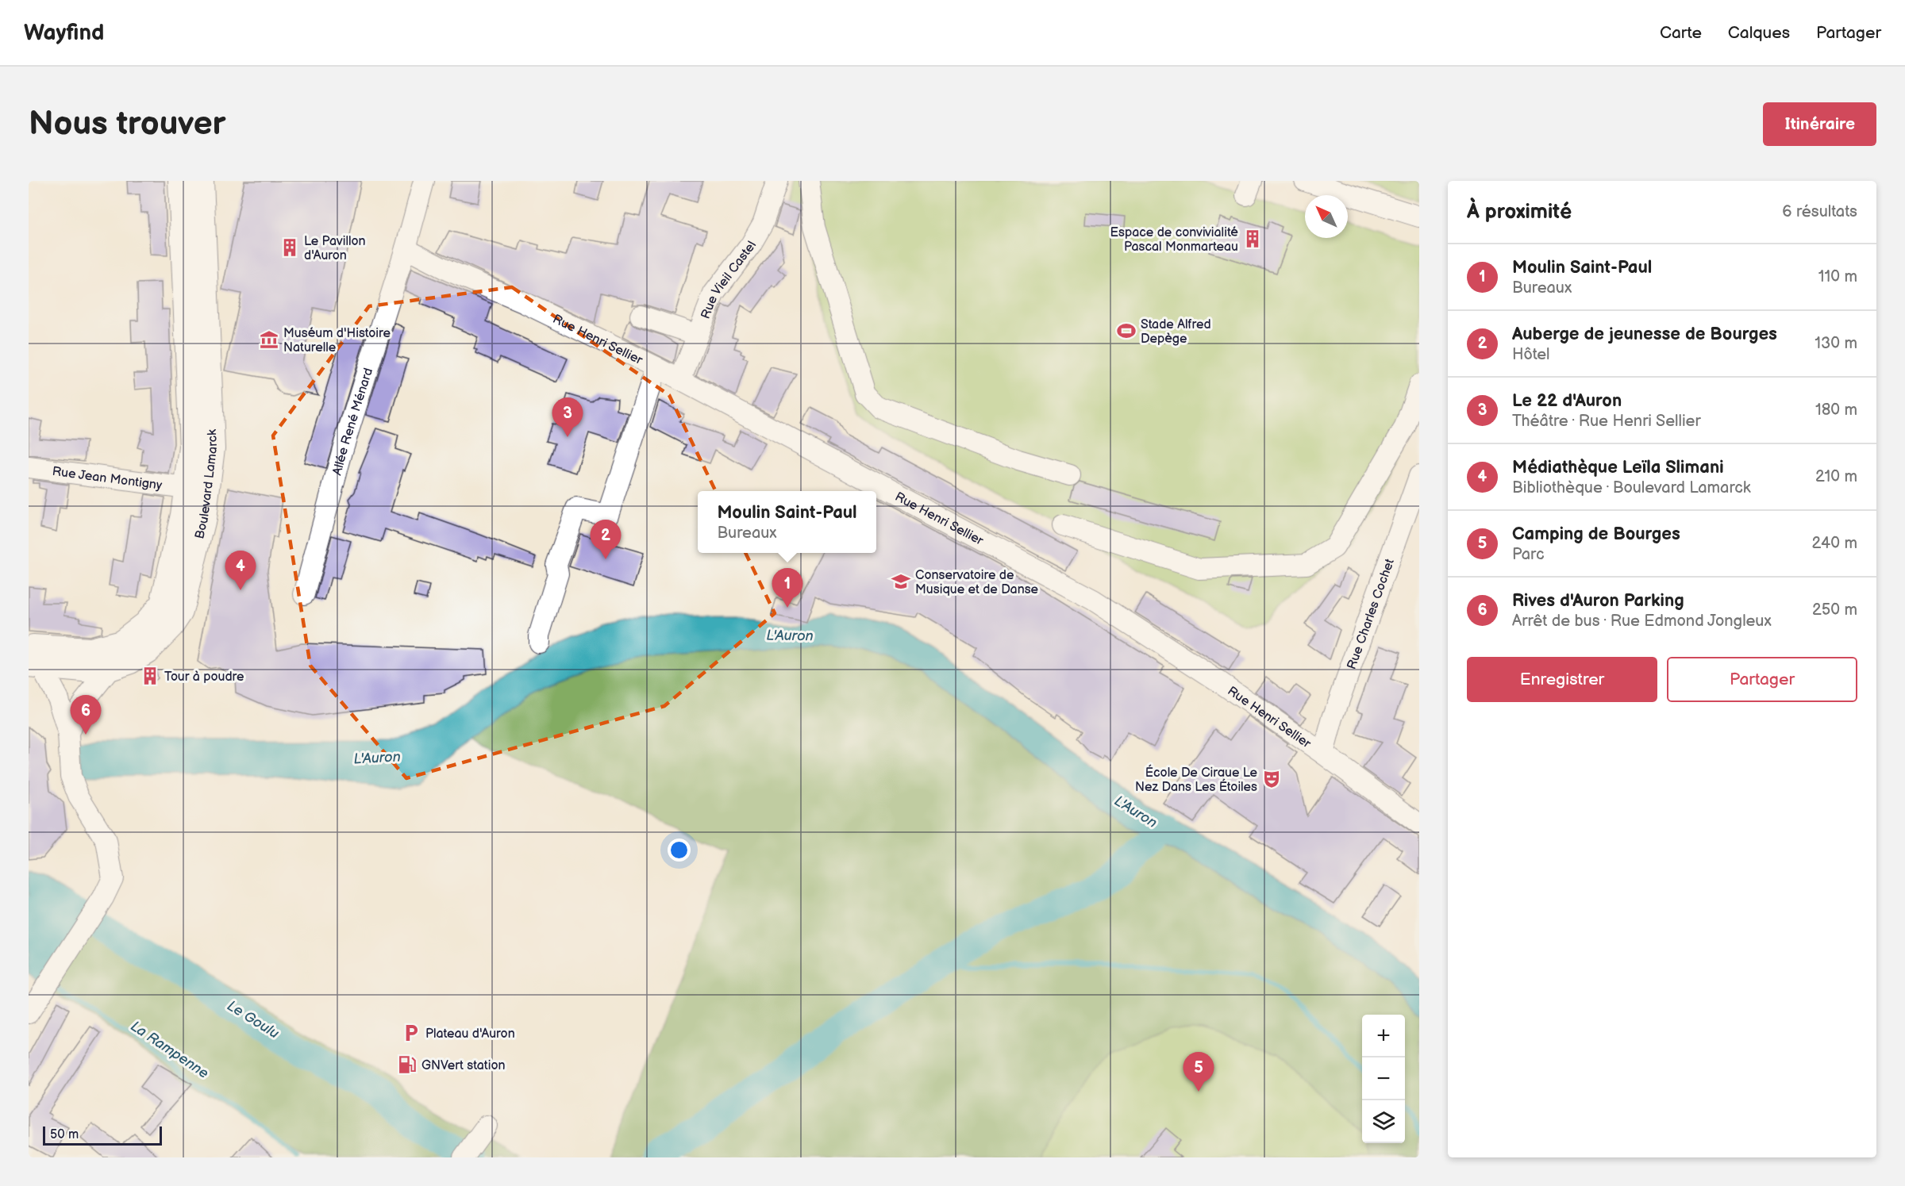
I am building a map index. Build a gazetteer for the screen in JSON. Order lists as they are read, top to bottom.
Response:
{
  "streets": {
    "main road": ["Boulevard Lamarck"],
    "street": [
      "Rue Vieil Castel",
      "Rue Henri Sellier",
      "Allée René Ménard",
      "Rue Jean Montigny",
      "Rue Charles Cochet"
    ]
  },
  "crossings": [
    ["Rue Vieil Castel", "Rue Henri Sellier"],
    ["Rue Henri Sellier", "Allée René Ménard"],
    ["Rue Henri Sellier", "Rue Charles Cochet"],
    ["Rue Jean Montigny", "Boulevard Lamarck"]
  ],
  "water": ["L'Auron", "Le Goulu", "La Rampenne"],
  "places": {
    "building": ["Espace de convivialité Pascal Monmarteau", "Le Pavillon d'Auron", "Tour à poudre"],
    "sports": ["Stade Alfred Depège"],
    "museum": ["Muséum d'Histoire Naturelle"],
    "school or university": ["Conservatoire de Musique et de Danse"],
    "theatre": ["École De Cirque Le Nez Dans Les Étoiles"],
    "parking": ["Plateau d'Auron"],
    "fuel station": ["GNVert station"]
  },
  "scale_bar": "50 m",
  "north": "top left",
  "page": {
    "header": "Wayfind",
    "nav": ["Carte", "Calques", "Partager"],
    "buttons": [
      "Itinéraire",
      ["Enregistrer", "Partager"]
    ],
    "title": "Nous trouver",
    "heading": ["À proximité", "6 résultats"],
    "list": [
      {
        "mark": "1",
        "name": "Moulin Saint-Paul",
        "note": "Bureaux",
        "value": "110 m"
      },
      {
        "mark": "2",
        "name": "Auberge de jeunesse de Bourges",
        "note": "Hôtel",
        "value": "130 m"
      },
      {
        "mark": "3",
        "name": "Le 22 d'Auron",
        "note": "Théâtre · Rue Henri Sellier",
        "value": "180 m"
      },
      {
        "mark": "4",
        "name": "Médiathèque Leïla Slimani",
        "note": "Bibliothèque · Boulevard Lamarck",
        "value": "210 m"
      },
      {
        "mark": "5",
        "name": "Camping de Bourges",
        "note": "Parc",
        "value": "240 m"
      },
      {
        "mark": "6",
        "name": "Rives d'Auron Parking",
        "note": "Arrêt de bus · Rue Edmond Jongleux",
        "value": "250 m"
      }
    ],
    "pins": [
      "3",
      "2",
      "4",
      "1",
      "6",
      "5"
    ],
    "popup": ["Moulin Saint-Paul", "Bureaux"],
    "map_buttons": ["+", "−"],
    "scale": "50 m"
  }
}
